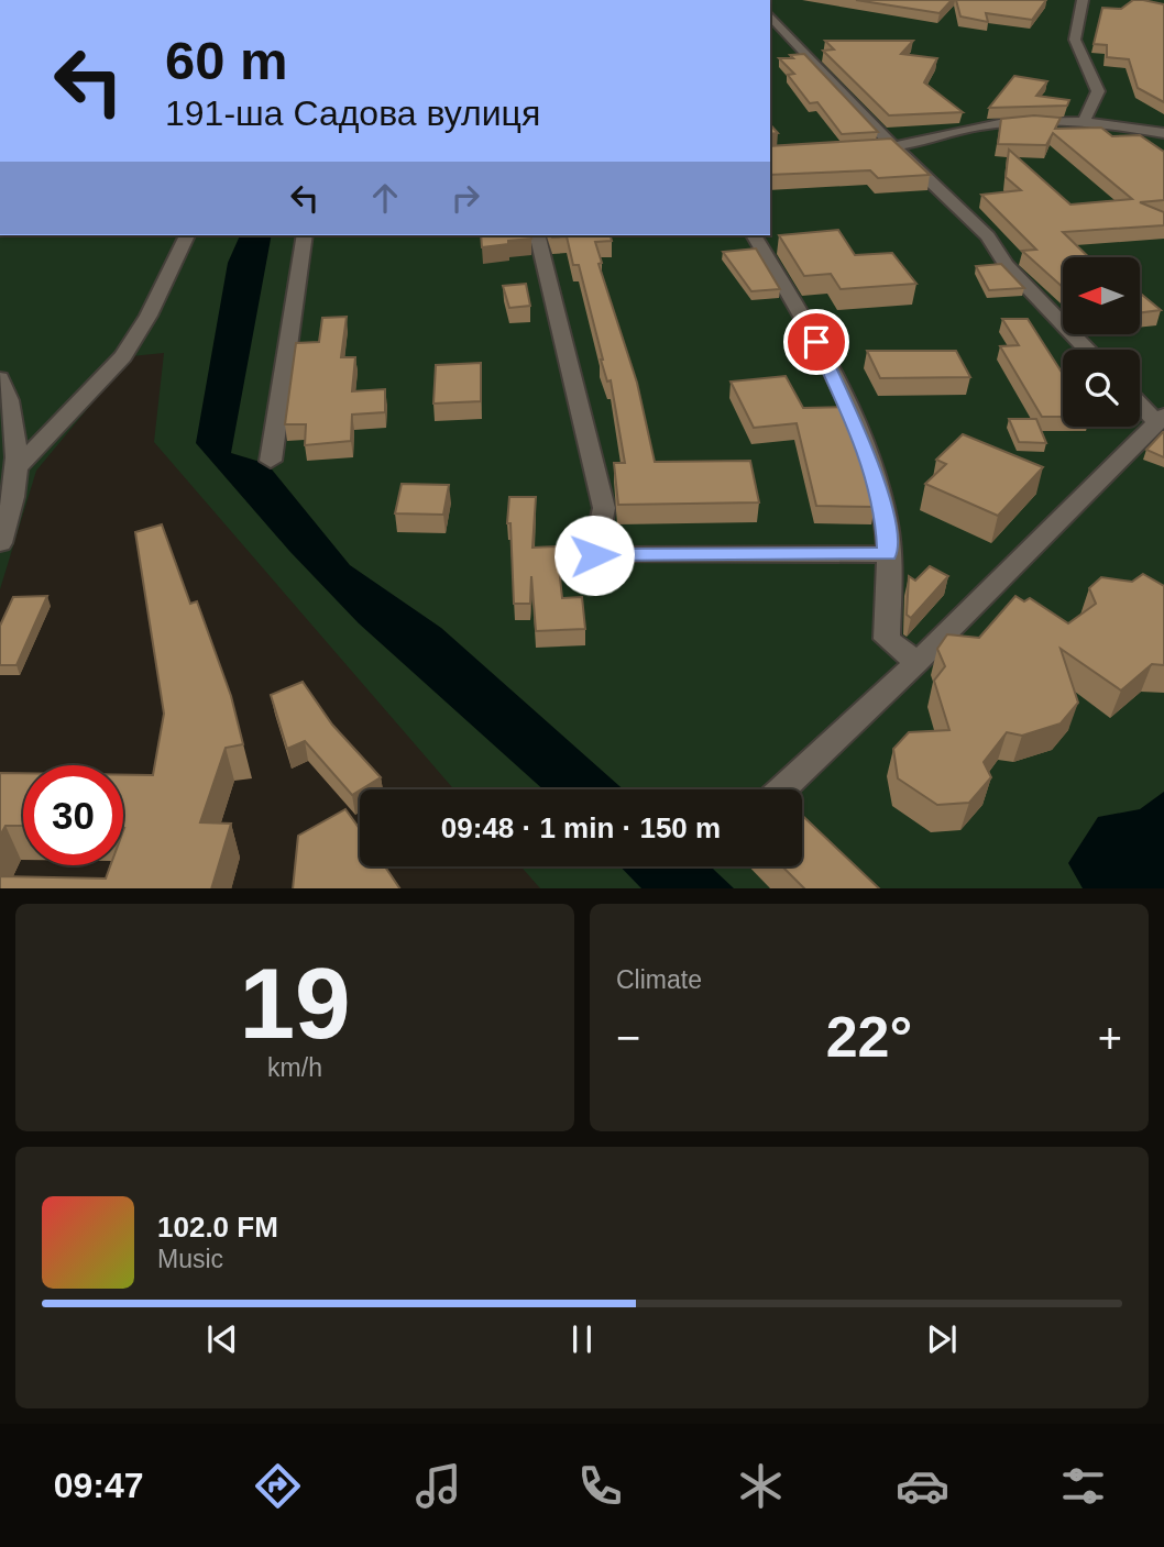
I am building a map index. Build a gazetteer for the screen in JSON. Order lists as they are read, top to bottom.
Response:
{
  "north": "left",
  "page": {
    "turn": ["60 m", "191-ша Садова вулиця"],
    "limit": "30",
    "trip": "09:48 · 1 min · 150 m",
    "tile": [
      ["19", "km/h"],
      "Climate"
    ],
    "heat": ["−", "22°", "+"],
    "song": ["102.0 FM", "Music"],
    "tabs": "09:47"
  }
}
